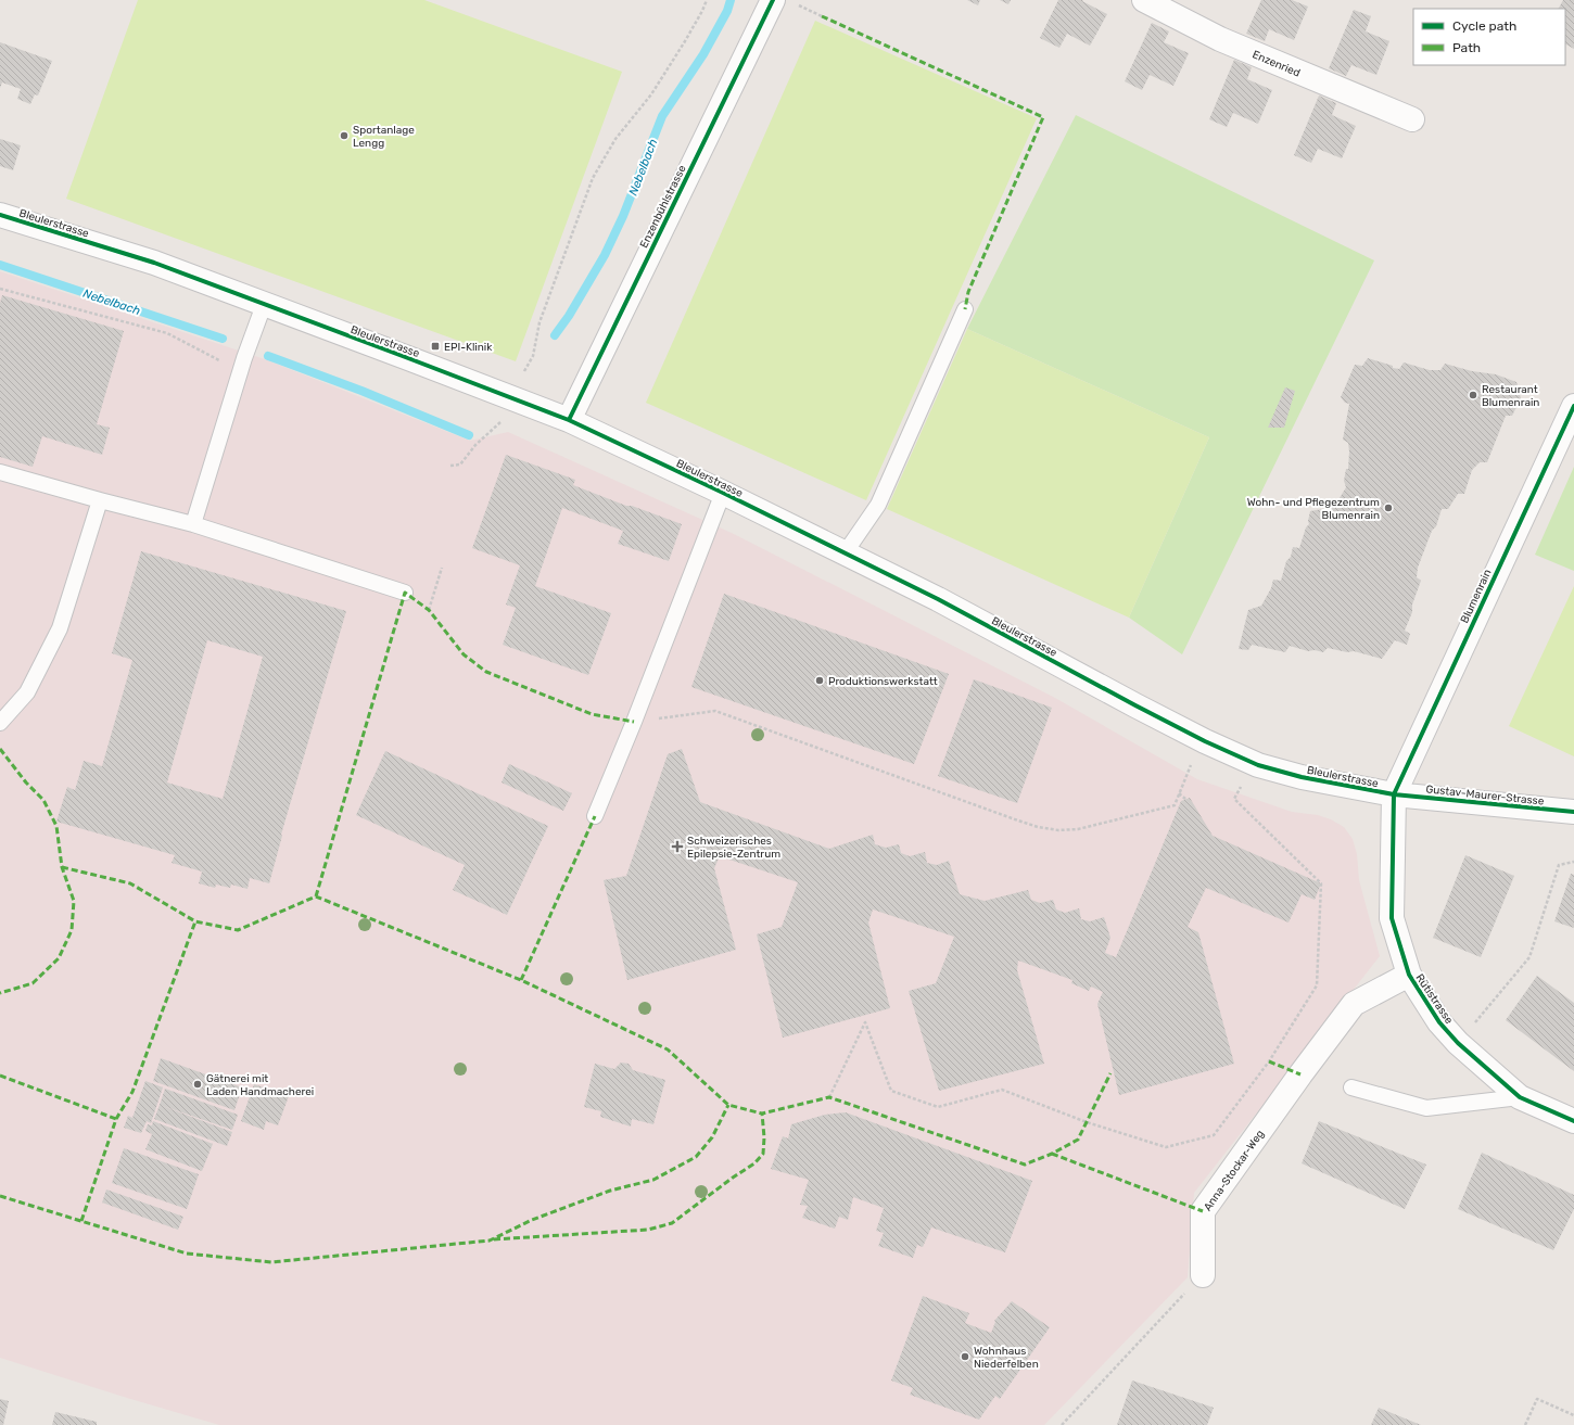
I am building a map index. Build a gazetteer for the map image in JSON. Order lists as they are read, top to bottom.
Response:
{
  "streets": {
    "street": [
      "Enzenried",
      "Enzenbühlstrasse",
      "Bleulerstrasse",
      "Blumenrain",
      "Gustav-Maurer-Strasse",
      "Rütistrasse",
      "Anna-Stockar-Weg"
    ]
  },
  "crossings": [
    ["Enzenbühlstrasse", "Bleulerstrasse"],
    ["Bleulerstrasse", "Blumenrain"],
    ["Bleulerstrasse", "Gustav-Maurer-Strasse"],
    ["Bleulerstrasse", "Rütistrasse"],
    ["Blumenrain", "Gustav-Maurer-Strasse"],
    ["Blumenrain", "Rütistrasse"],
    ["Gustav-Maurer-Strasse", "Rütistrasse"],
    ["Rütistrasse", "Anna-Stockar-Weg"]
  ],
  "water": ["Nebelbach"],
  "places": {
    "other": [
      "Sportanlage Lengg",
      "Restaurant Blumenrain",
      "Wohn- und Pflegezentrum Blumenrain",
      "Produktionswerkstatt",
      "Gätnerei mit Laden Handmacherei",
      "Wohnhaus Niederfelben"
    ],
    "transit": ["EPI-Klinik"],
    "health": ["Schweizerisches Epilepsie-Zentrum"]
  },
  "legend": ["Cycle path", "Path"]
}
